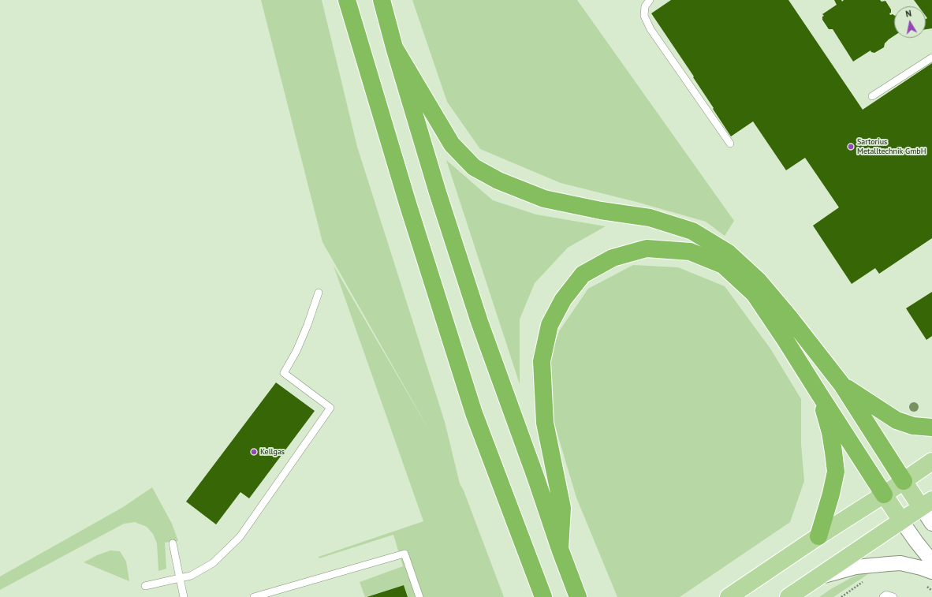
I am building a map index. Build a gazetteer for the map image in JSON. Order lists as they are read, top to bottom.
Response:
{
  "places": ["Sartorius Metalltechnik GmbH", "Kellgas"],
  "north": "top"
}
